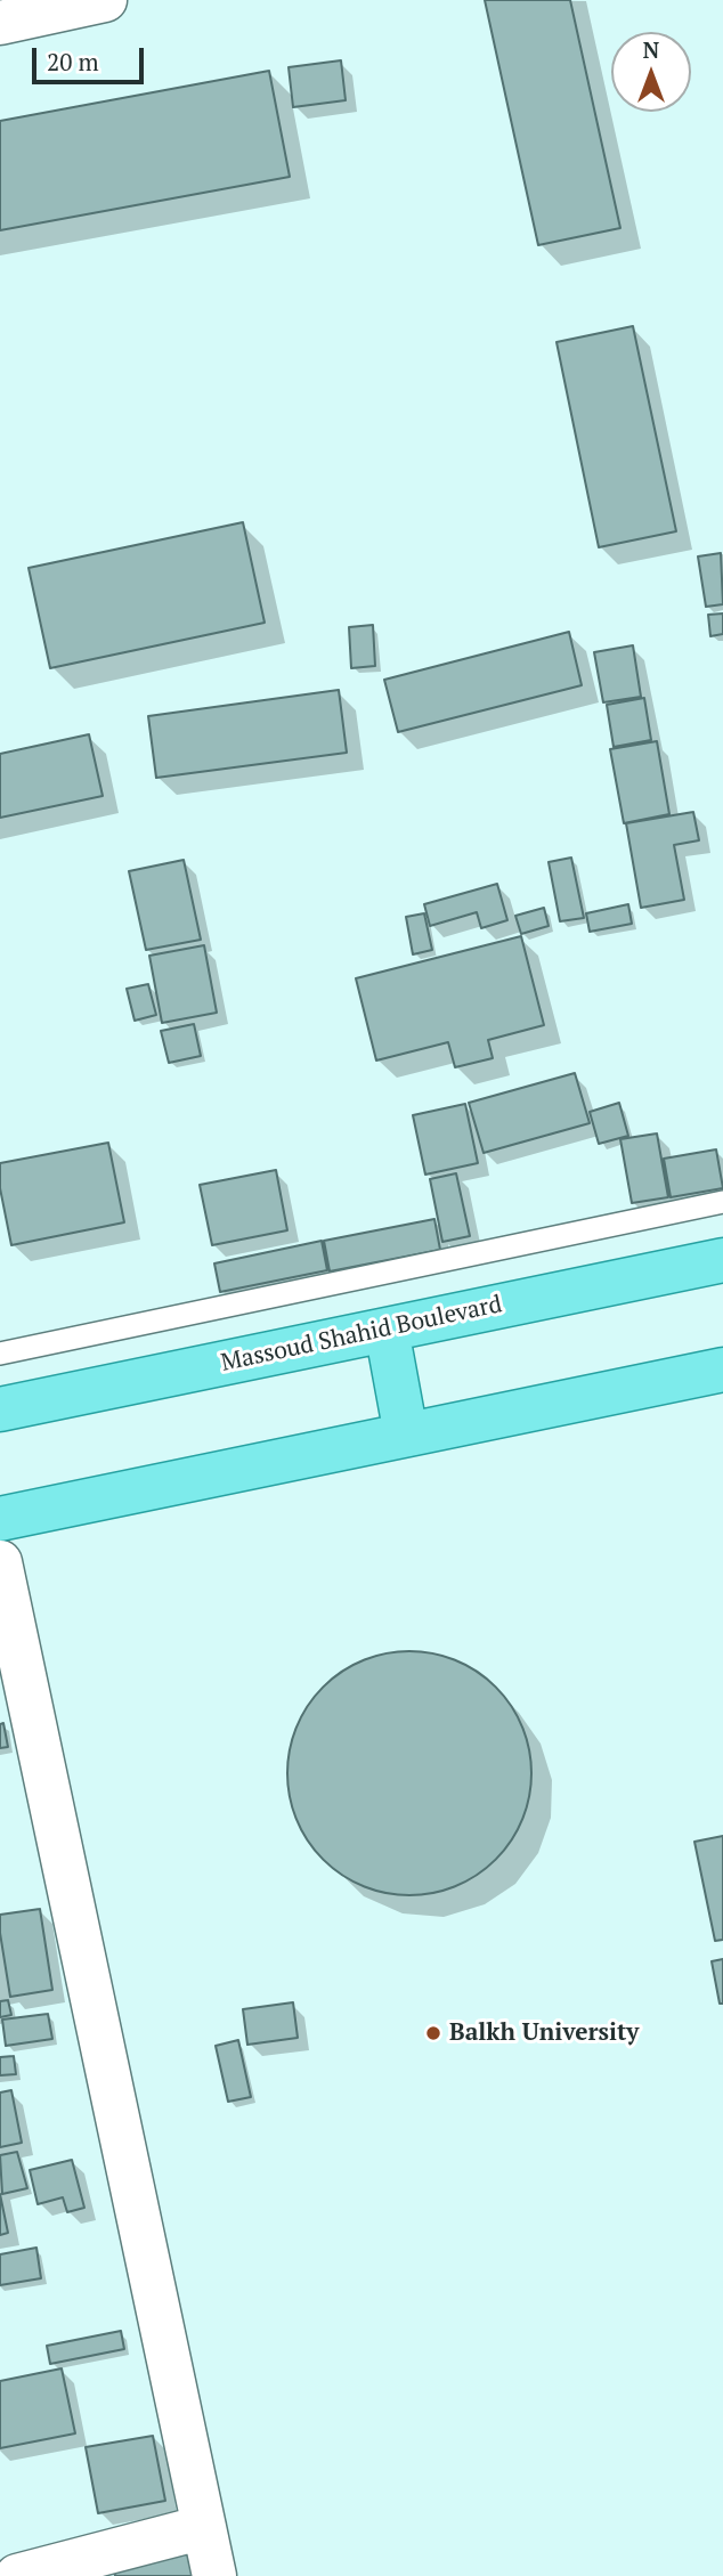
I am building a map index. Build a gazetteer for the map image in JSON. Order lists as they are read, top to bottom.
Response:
{
  "streets": {
    "main road": ["Massoud Shahid Boulevard"]
  },
  "places": ["Balkh University"],
  "scale_bar": "20 m",
  "north": "top"
}
